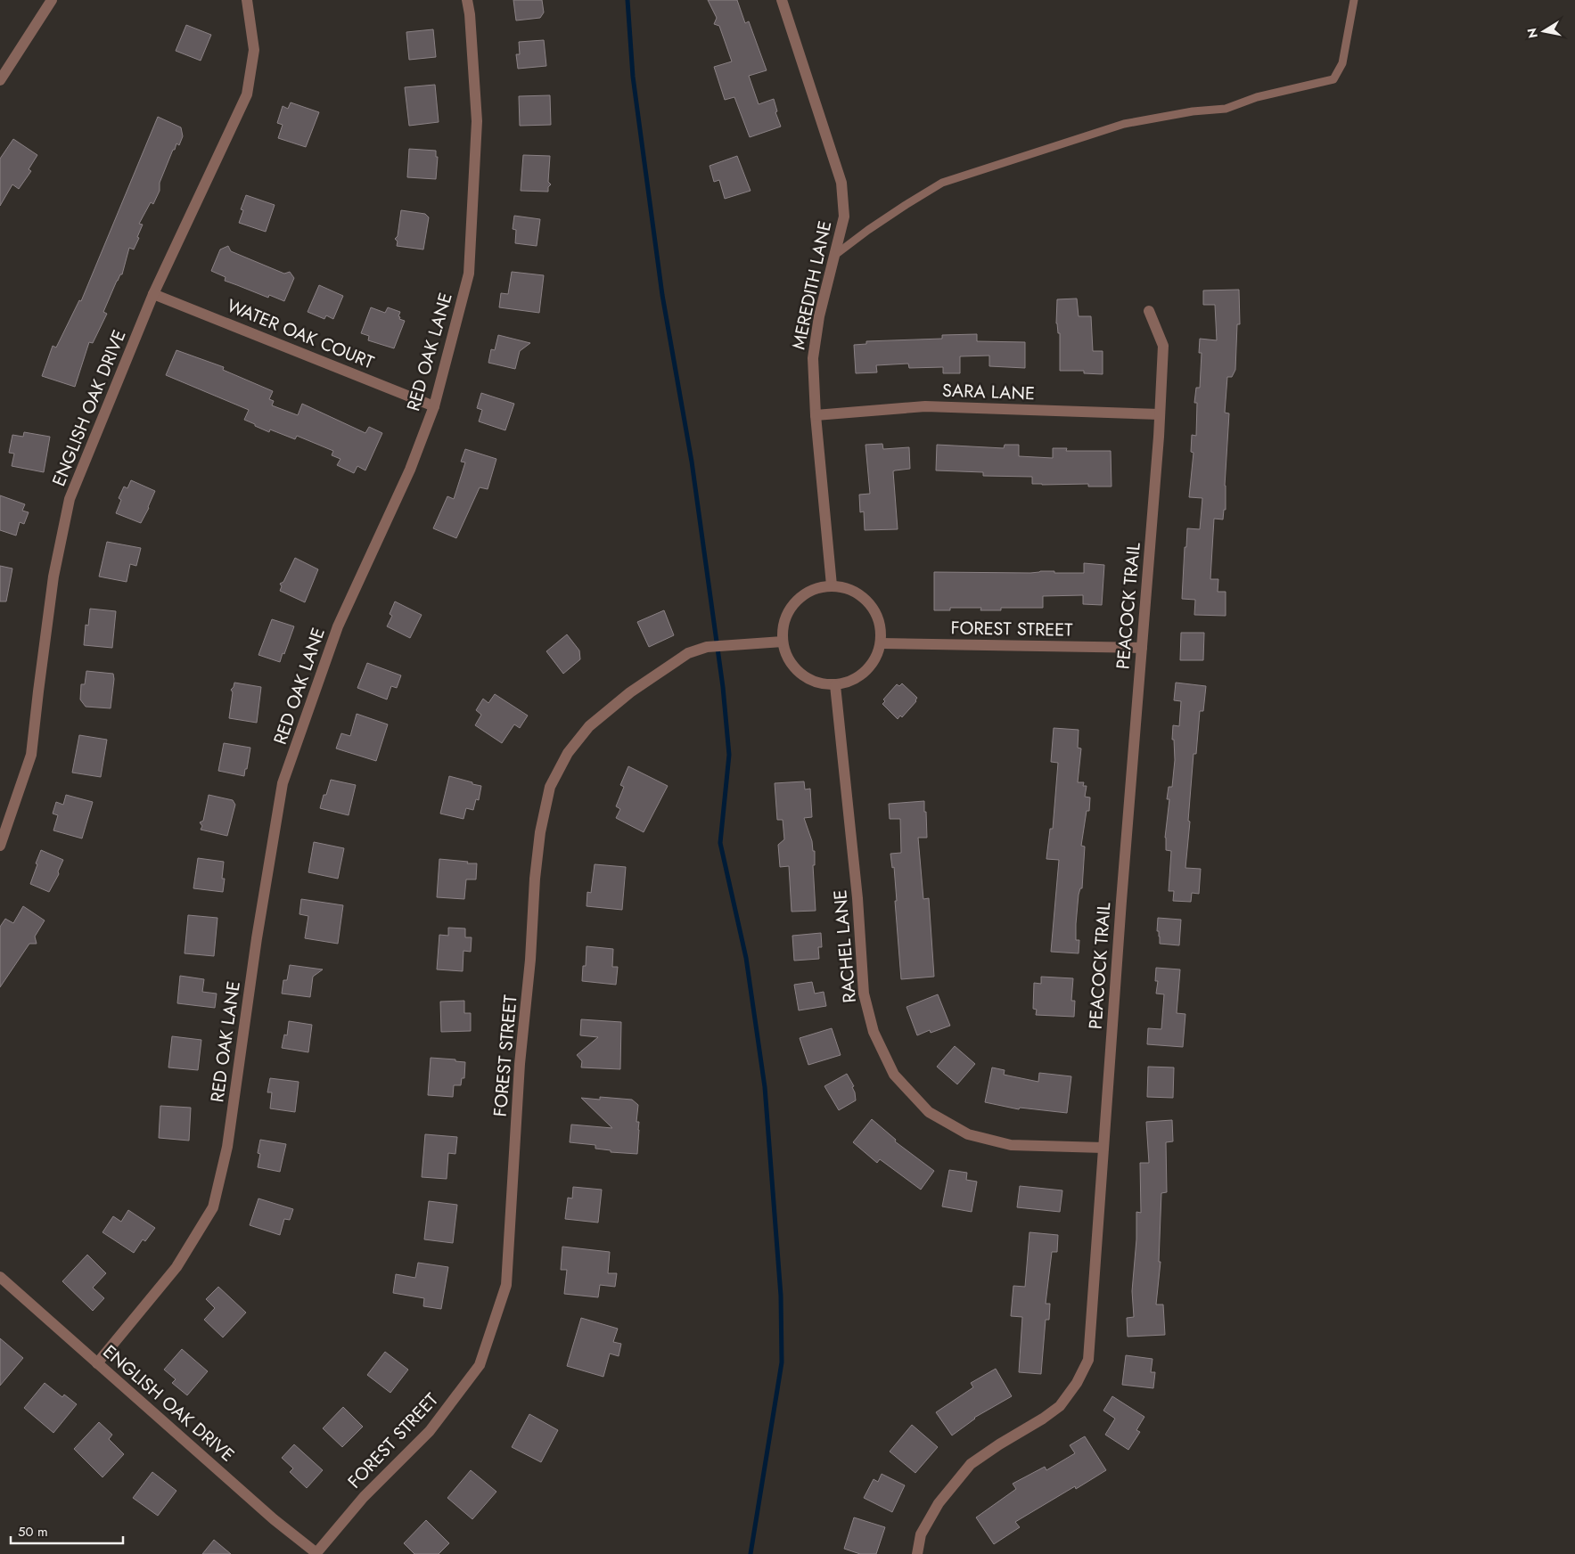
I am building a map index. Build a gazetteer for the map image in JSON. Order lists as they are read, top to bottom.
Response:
{
  "streets": {
    "street": [
      "MEREDITH LANE",
      "WATER OAK COURT",
      "RED OAK LANE",
      "SARA LANE",
      "ENGLISH OAK DRIVE",
      "PEACOCK TRAIL",
      "FOREST STREET",
      "RACHEL LANE"
    ]
  },
  "crossings": [
    ["MEREDITH LANE", "SARA LANE"],
    ["MEREDITH LANE", "FOREST STREET"],
    ["MEREDITH LANE", "RACHEL LANE"],
    ["WATER OAK COURT", "RED OAK LANE"],
    ["WATER OAK COURT", "ENGLISH OAK DRIVE"],
    ["RED OAK LANE", "ENGLISH OAK DRIVE"],
    ["SARA LANE", "PEACOCK TRAIL"],
    ["ENGLISH OAK DRIVE", "FOREST STREET"],
    ["PEACOCK TRAIL", "FOREST STREET"],
    ["PEACOCK TRAIL", "RACHEL LANE"],
    ["FOREST STREET", "RACHEL LANE"]
  ],
  "scale_bar": "50 m",
  "north": "left"
}
